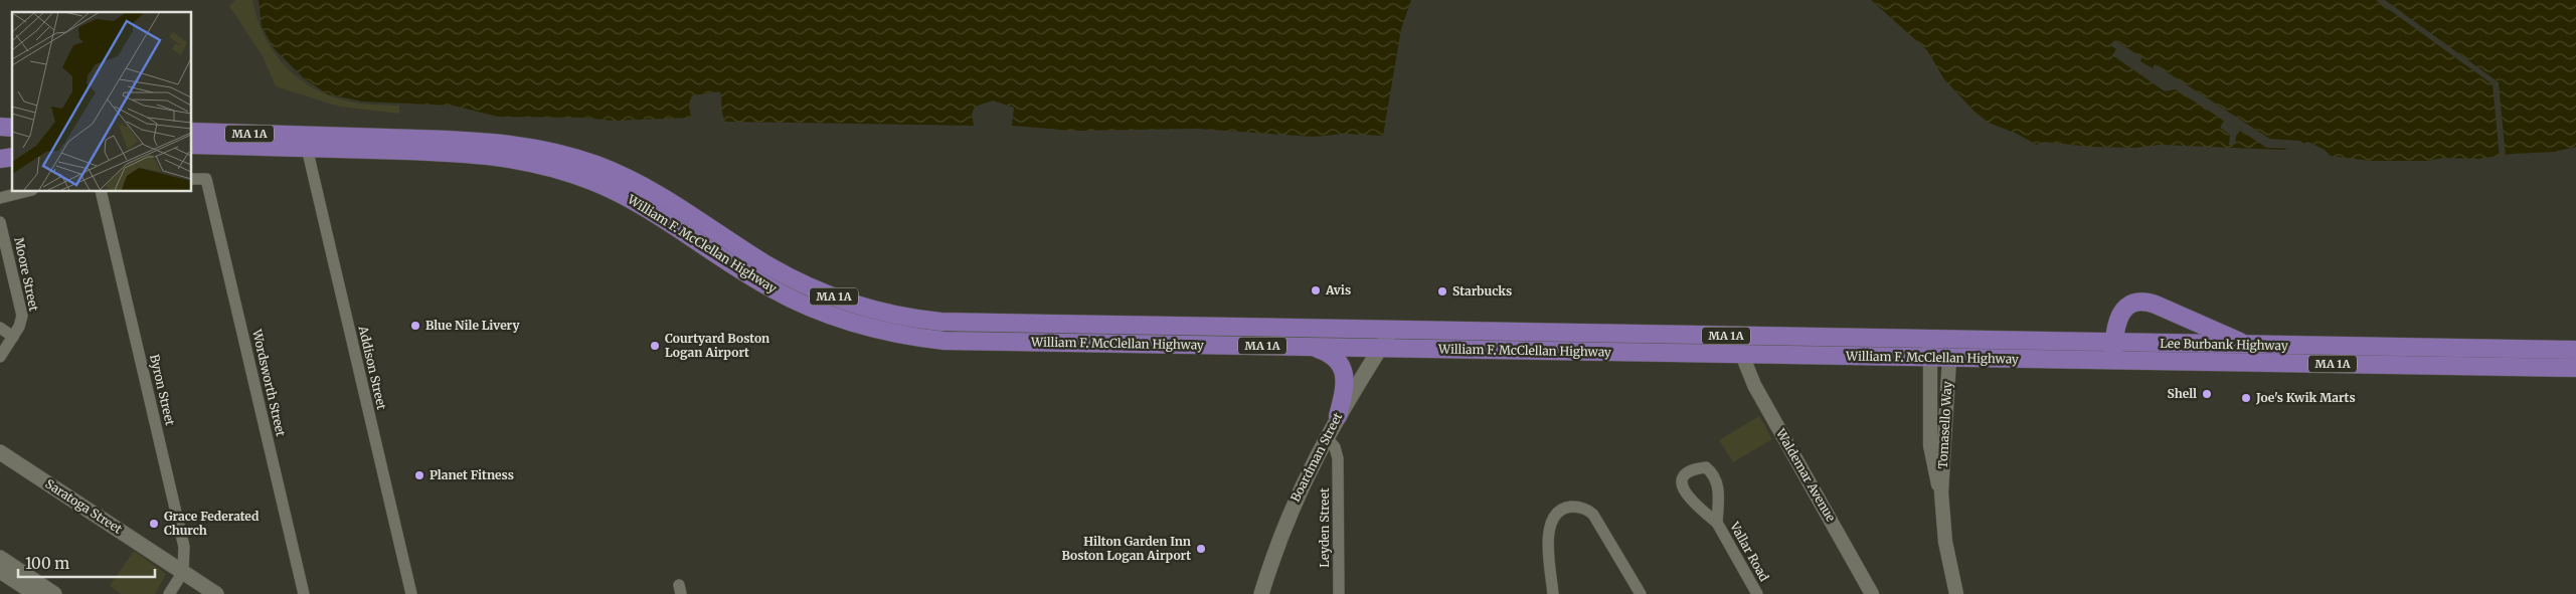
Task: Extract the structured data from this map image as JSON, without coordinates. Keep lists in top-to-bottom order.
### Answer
{
  "streets": {
    "highway": ["MA 1A", "William F. McClellan Highway", "Lee Burbank Highway"],
    "main road": ["Boardman Street", "Saratoga Street"],
    "street": [
      "Moore Street",
      "Addison Street",
      "Wordsworth Street",
      "Byron Street",
      "Tomasello Way",
      "Waldemar Avenue",
      "Leyden Street",
      "Vallar Road"
    ]
  },
  "crossings": [
    ["William F. McClellan Highway", "Lee Burbank Highway"],
    ["William F. McClellan Highway", "Addison Street"],
    ["William F. McClellan Highway", "Tomasello Way"],
    ["William F. McClellan Highway", "Boardman Street"],
    ["William F. McClellan Highway", "Waldemar Avenue"],
    ["Byron Street", "Saratoga Street"],
    ["Boardman Street", "Leyden Street"]
  ],
  "places": [
    "Avis",
    "Starbucks",
    "Blue Nile Livery",
    "Courtyard Boston Logan Airport",
    "Shell",
    "Joe's Kwik Marts",
    "Planet Fitness",
    "Grace Federated Church",
    "Hilton Garden Inn Boston Logan Airport"
  ],
  "scale_bar": "100 m"
}
